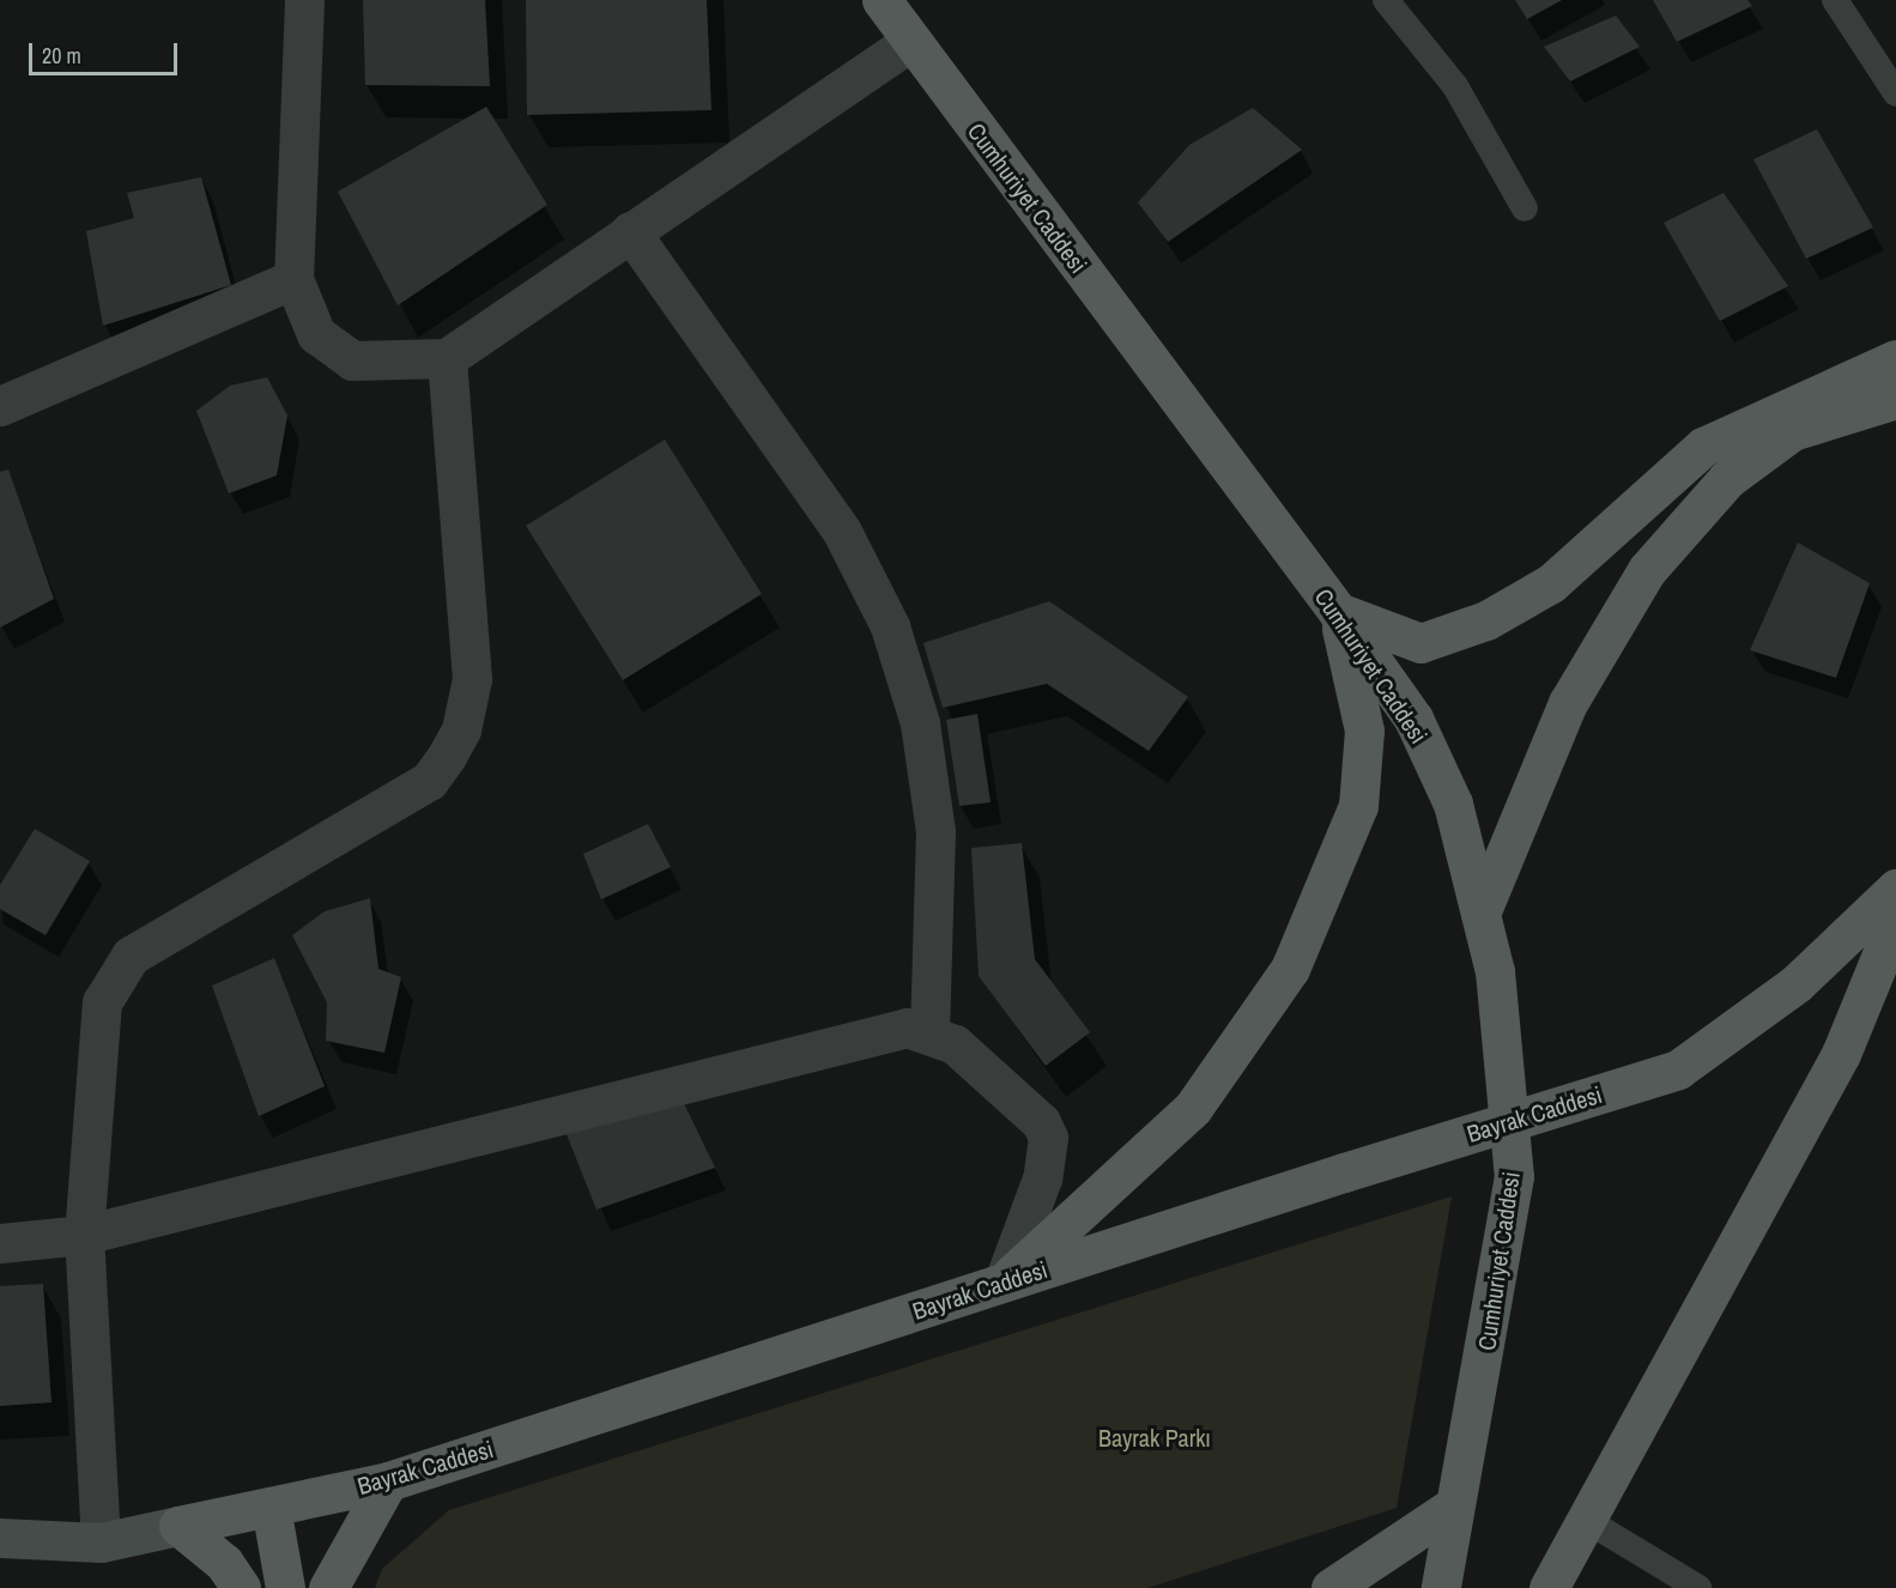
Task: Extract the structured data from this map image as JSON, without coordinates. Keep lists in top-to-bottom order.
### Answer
{
  "streets": {
    "main road": ["Cumhuriyet Caddesi", "Bayrak Caddesi"]
  },
  "parks": ["Bayrak Parkı"],
  "scale_bar": "20 m"
}
